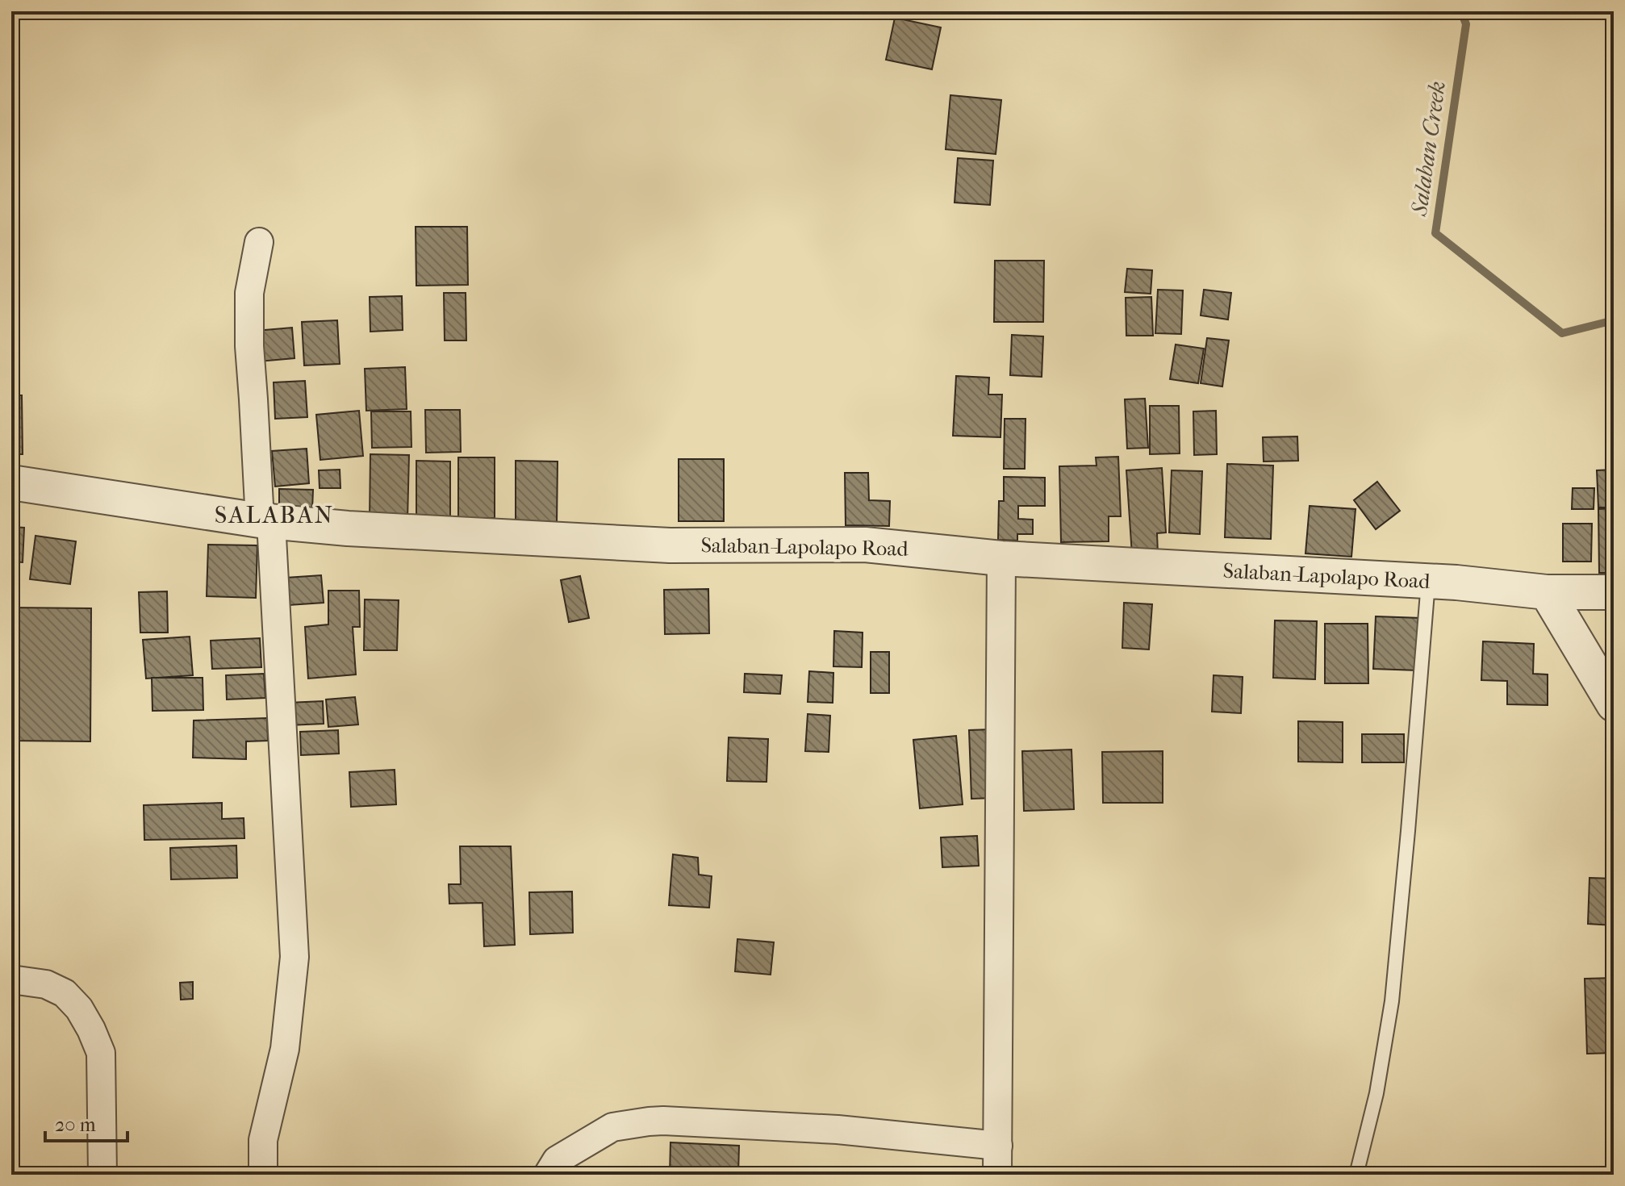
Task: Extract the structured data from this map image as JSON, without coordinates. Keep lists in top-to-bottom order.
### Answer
{
  "streets": {
    "street": ["Salaban-Lapolapo Road"]
  },
  "districts": ["SALABAN"],
  "water": ["Salaban Creek"],
  "scale_bar": "20 m"
}
